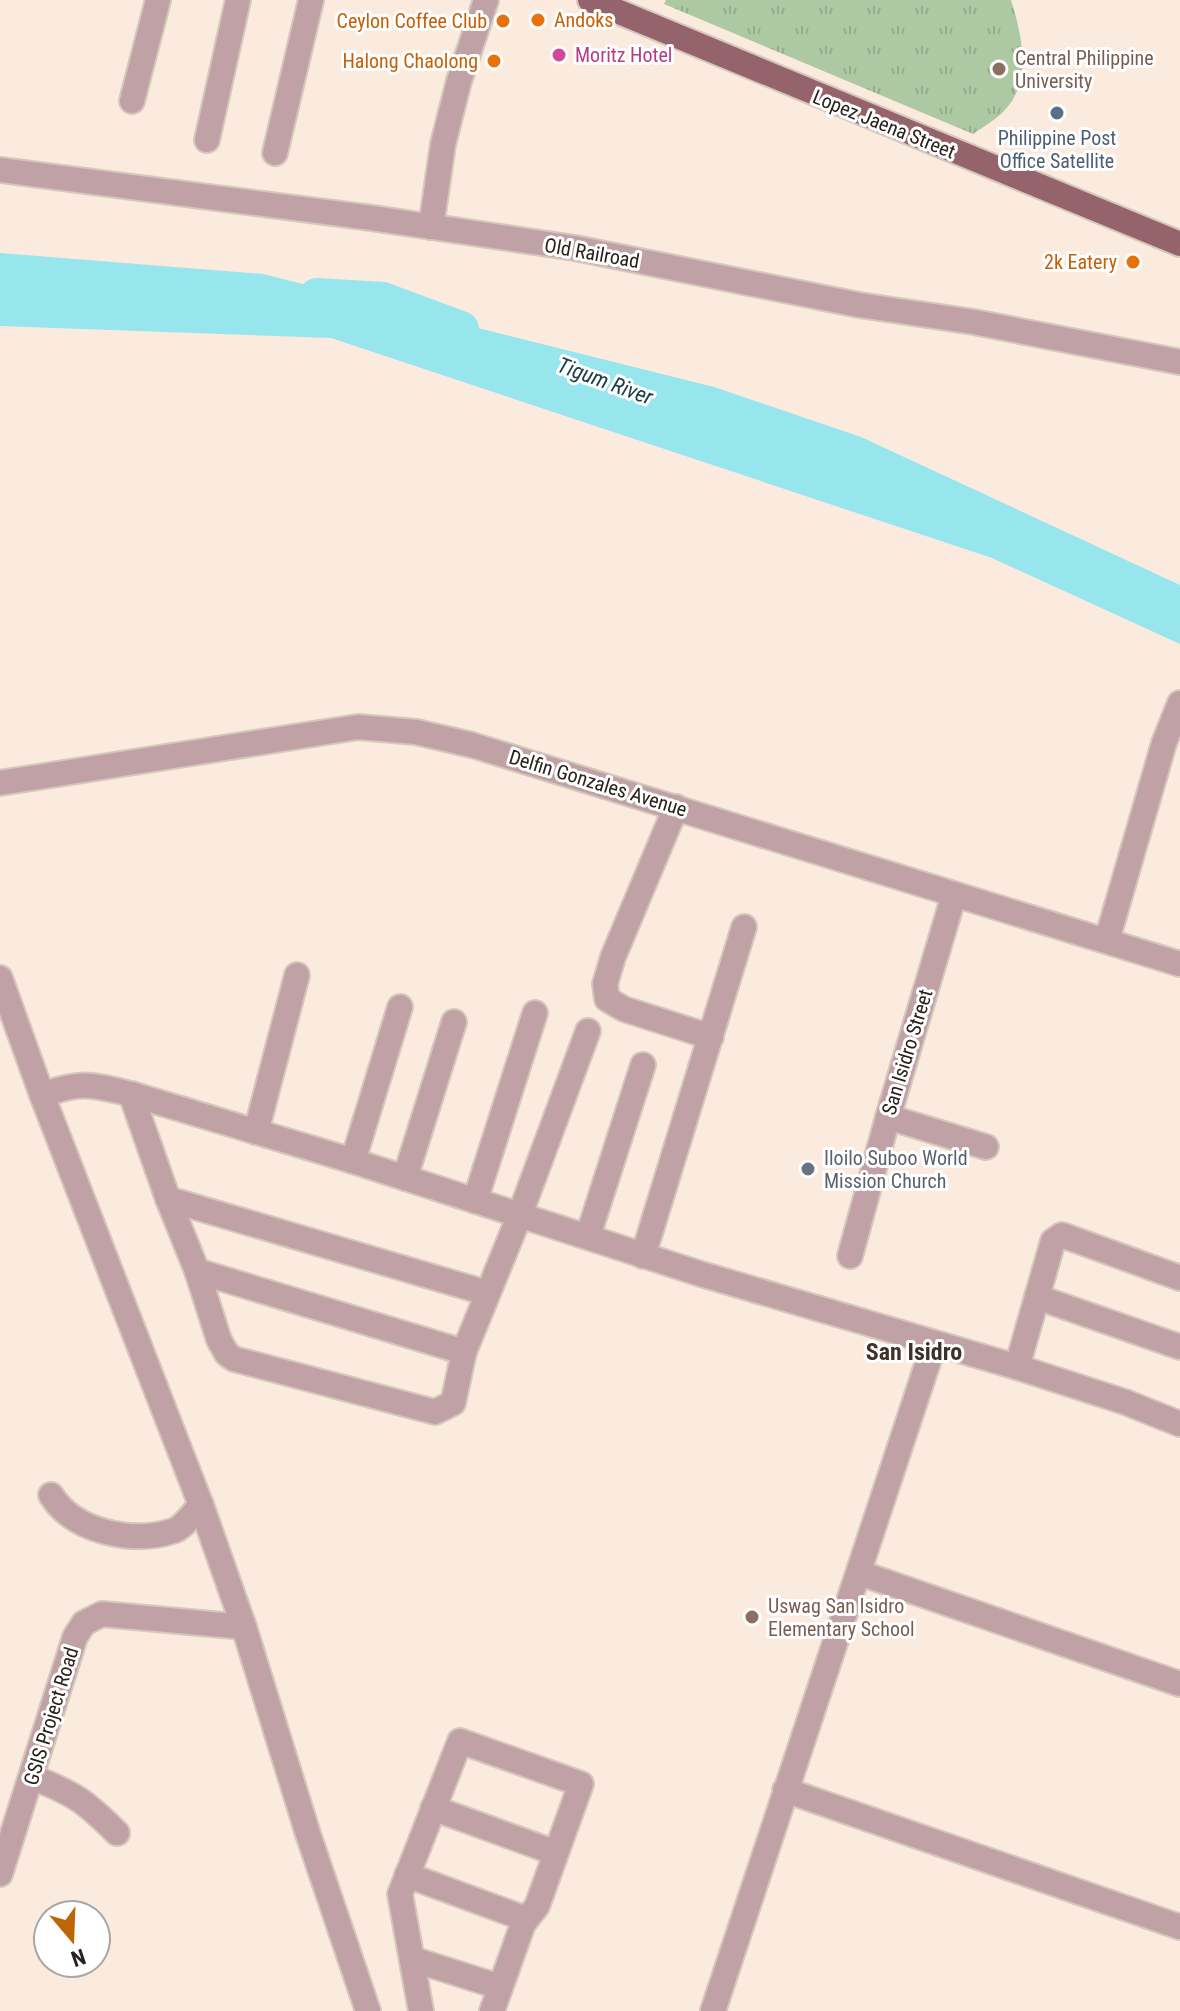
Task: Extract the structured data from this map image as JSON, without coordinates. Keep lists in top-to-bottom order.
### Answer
{
  "streets": {
    "main road": ["Lopez Jaena Street"],
    "street": [
      "Old Railroad",
      "Delfin Gonzales Avenue",
      "San Isidro Street",
      "GSIS Project Road"
    ]
  },
  "crossings": [
    ["Delfin Gonzales Avenue", "San Isidro Street"]
  ],
  "districts": ["San Isidro"],
  "water": ["Tigum River"],
  "places": [
    "Andoks",
    "Ceylon Coffee Club",
    "Moritz Hotel",
    "Halong Chaolong",
    "Central Philippine University",
    "Philippine Post Office Satellite",
    "2k Eatery",
    "Iloilo Suboo World Mission Church",
    "Uswag San Isidro Elementary School"
  ],
  "north": "bottom"
}
